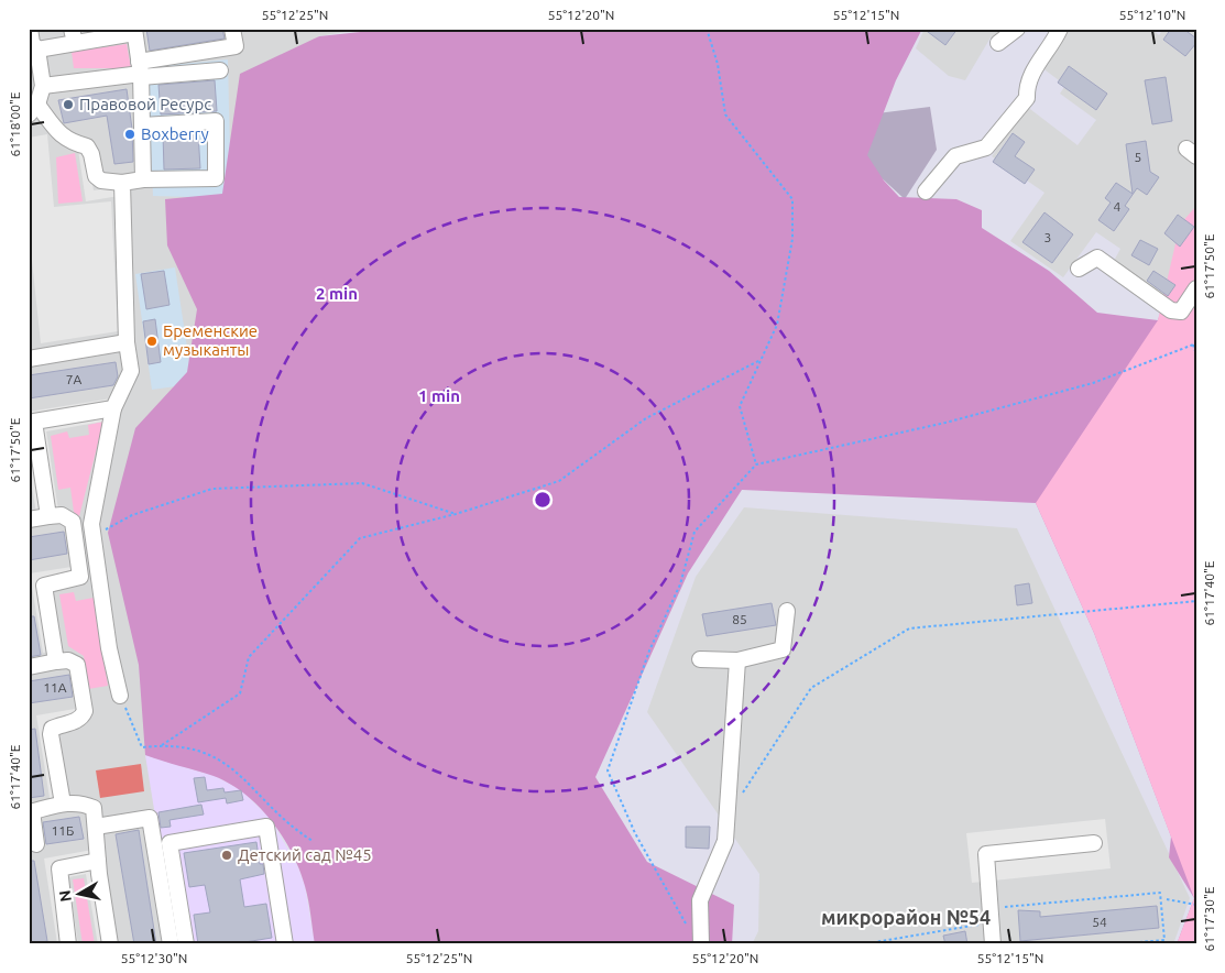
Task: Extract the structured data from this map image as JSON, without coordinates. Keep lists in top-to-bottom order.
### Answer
{
  "districts": ["микрорайон №54"],
  "places": [
    "Правовой Ресурс",
    "Boxberry",
    "Бременские музыканты",
    "Детский сад №45"
  ],
  "house_numbers": [
    "5",
    "4",
    "3",
    "7А",
    "85",
    "11А",
    "11Б",
    "54"
  ],
  "north": "left",
  "coordinates": [
    "55°12'25\"N",
    "55°12'20\"N",
    "55°12'15\"N",
    "55°12'10\"N",
    "61°18'00\"E",
    "61°17'50\"E",
    "61°17'40\"E",
    "61°17'30\"E",
    "55°12'30\"N"
  ],
  "rings": ["2 min", "1 min"]
}
